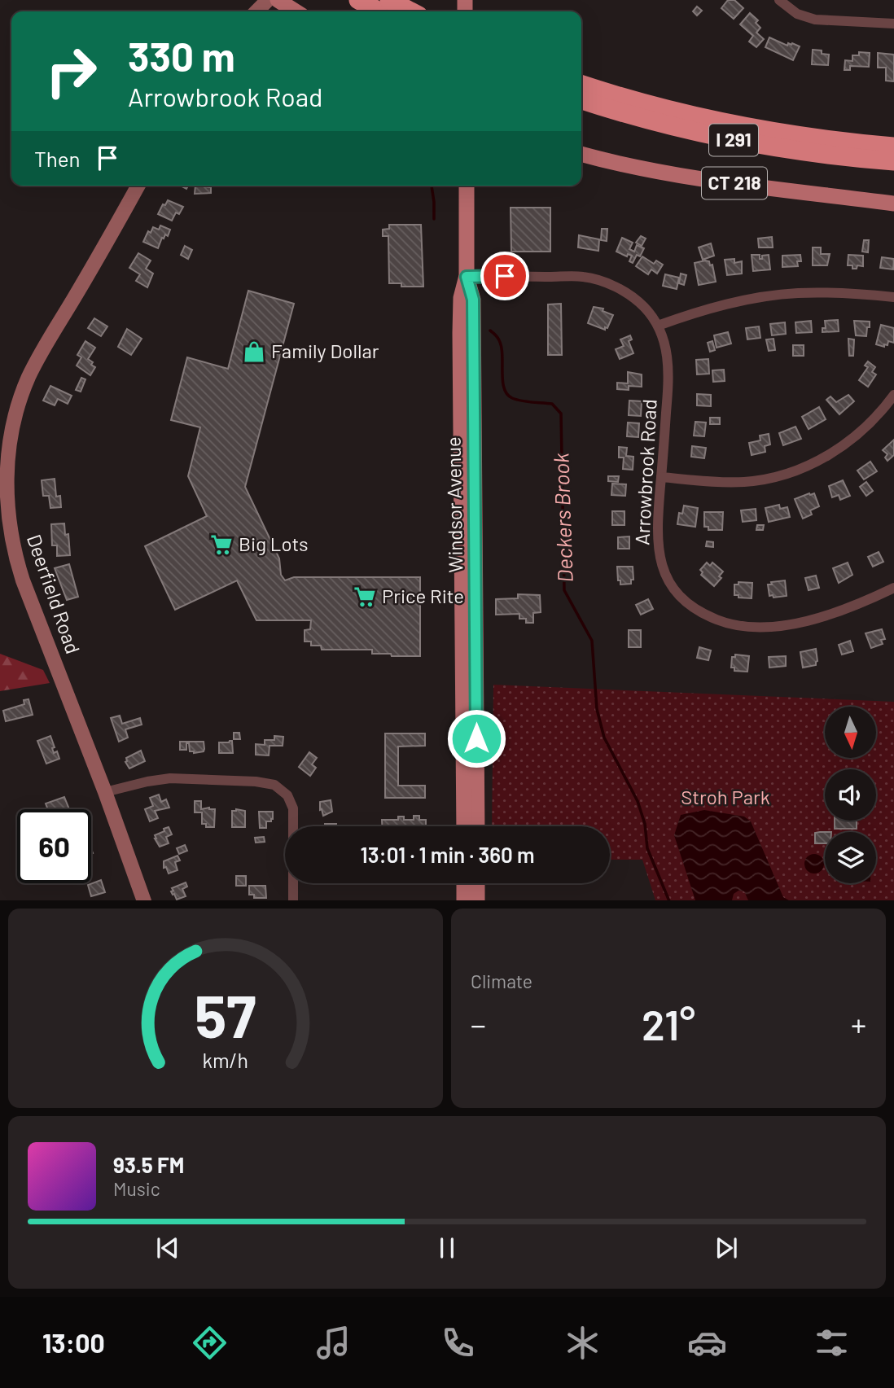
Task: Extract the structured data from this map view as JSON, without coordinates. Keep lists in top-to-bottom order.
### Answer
{
  "streets": {
    "highway": ["I 291"],
    "main road": ["CT 218", "Windsor Avenue"],
    "street": ["Arrowbrook Road", "Deerfield Road"]
  },
  "crossings": [
    ["Arrowbrook Road", "Windsor Avenue"]
  ],
  "water": ["Deckers Brook"],
  "parks": ["Stroh Park"],
  "places": {
    "shop": ["Family Dollar"],
    "supermarket": ["Big Lots", "Price Rite"]
  },
  "north": "bottom",
  "page": {
    "turn": ["330 m", "Arrowbrook Road"],
    "then": "Then",
    "limit": "60",
    "trip": "13:01 · 1 min · 360 m",
    "tile": "Climate",
    "heat": ["−", "21°", "+"],
    "song": ["93.5 FM", "Music"],
    "tabs": "13:00",
    "gauge": ["57", "km/h"]
  }
}
